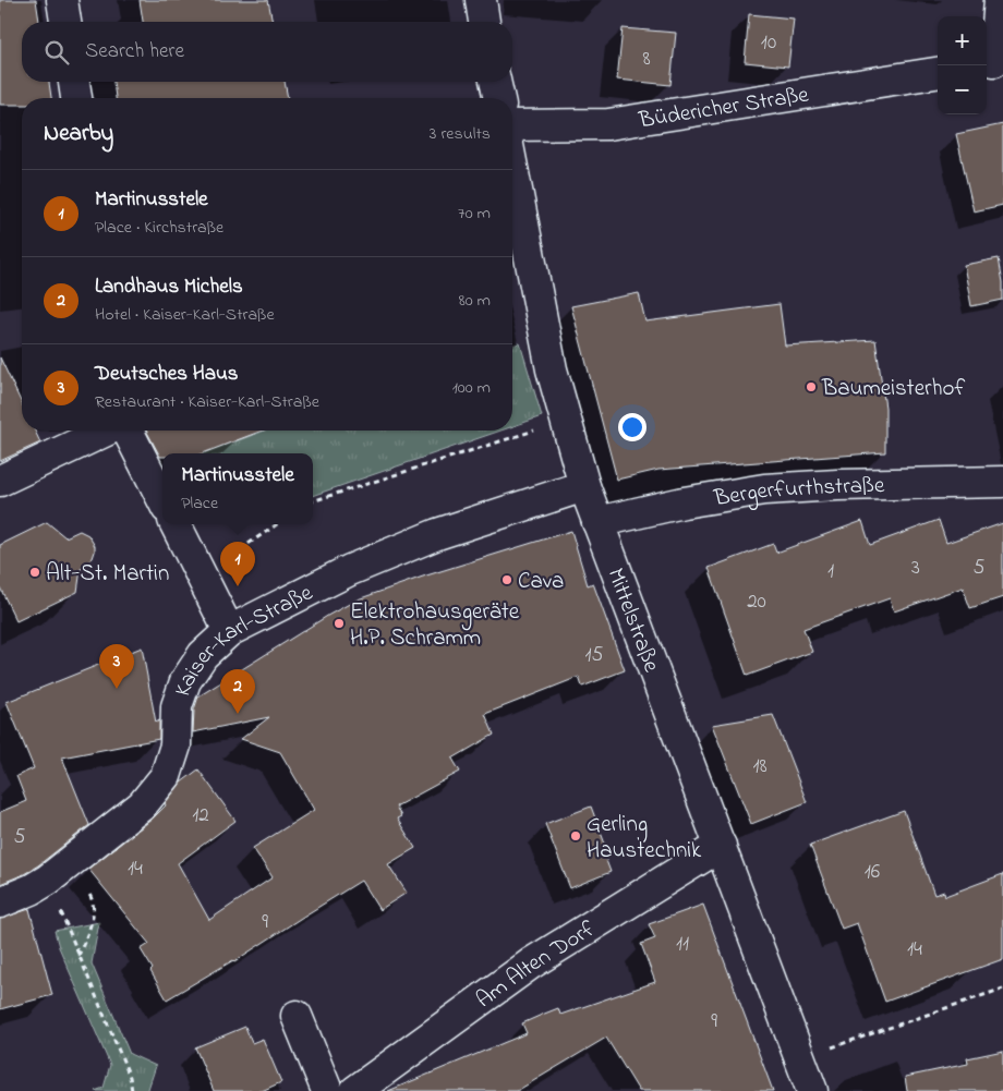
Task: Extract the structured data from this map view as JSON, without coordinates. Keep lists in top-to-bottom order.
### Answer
{
  "streets": {
    "street": [
      "Büdericher Straße",
      "Bergerfurthstraße",
      "Mittelstraße",
      "Kaiser-Karl-Straße",
      "Am Alten Dorf"
    ]
  },
  "crossings": [
    ["Bergerfurthstraße", "Mittelstraße"],
    ["Mittelstraße", "Kaiser-Karl-Straße"],
    ["Mittelstraße", "Am Alten Dorf"]
  ],
  "places": [
    "Baumeisterhof",
    "Alt-St. Martin",
    "Cava",
    "Elektrohausgeräte H.P. Schramm",
    "Gerling Haustechnik"
  ],
  "house_numbers": [
    "10",
    "8",
    "3",
    "5",
    "1",
    "20",
    "15",
    "18",
    "12",
    "5",
    "14",
    "16",
    "9",
    "11",
    "14",
    "9"
  ],
  "page": {
    "map_buttons": ["+", "−"],
    "search": "Search here",
    "heading": ["Nearby", "3 results"],
    "list": [
      {
        "mark": "1",
        "name": "Martinusstele",
        "note": "Place · Kirchstraße",
        "value": "70 m"
      },
      {
        "mark": "2",
        "name": "Landhaus Michels",
        "note": "Hotel · Kaiser-Karl-Straße",
        "value": "80 m"
      },
      {
        "mark": "3",
        "name": "Deutsches Haus",
        "note": "Restaurant · Kaiser-Karl-Straße",
        "value": "100 m"
      }
    ],
    "popup": ["Martinusstele", "Place"],
    "pins": ["1", "3", "2"]
  }
}
